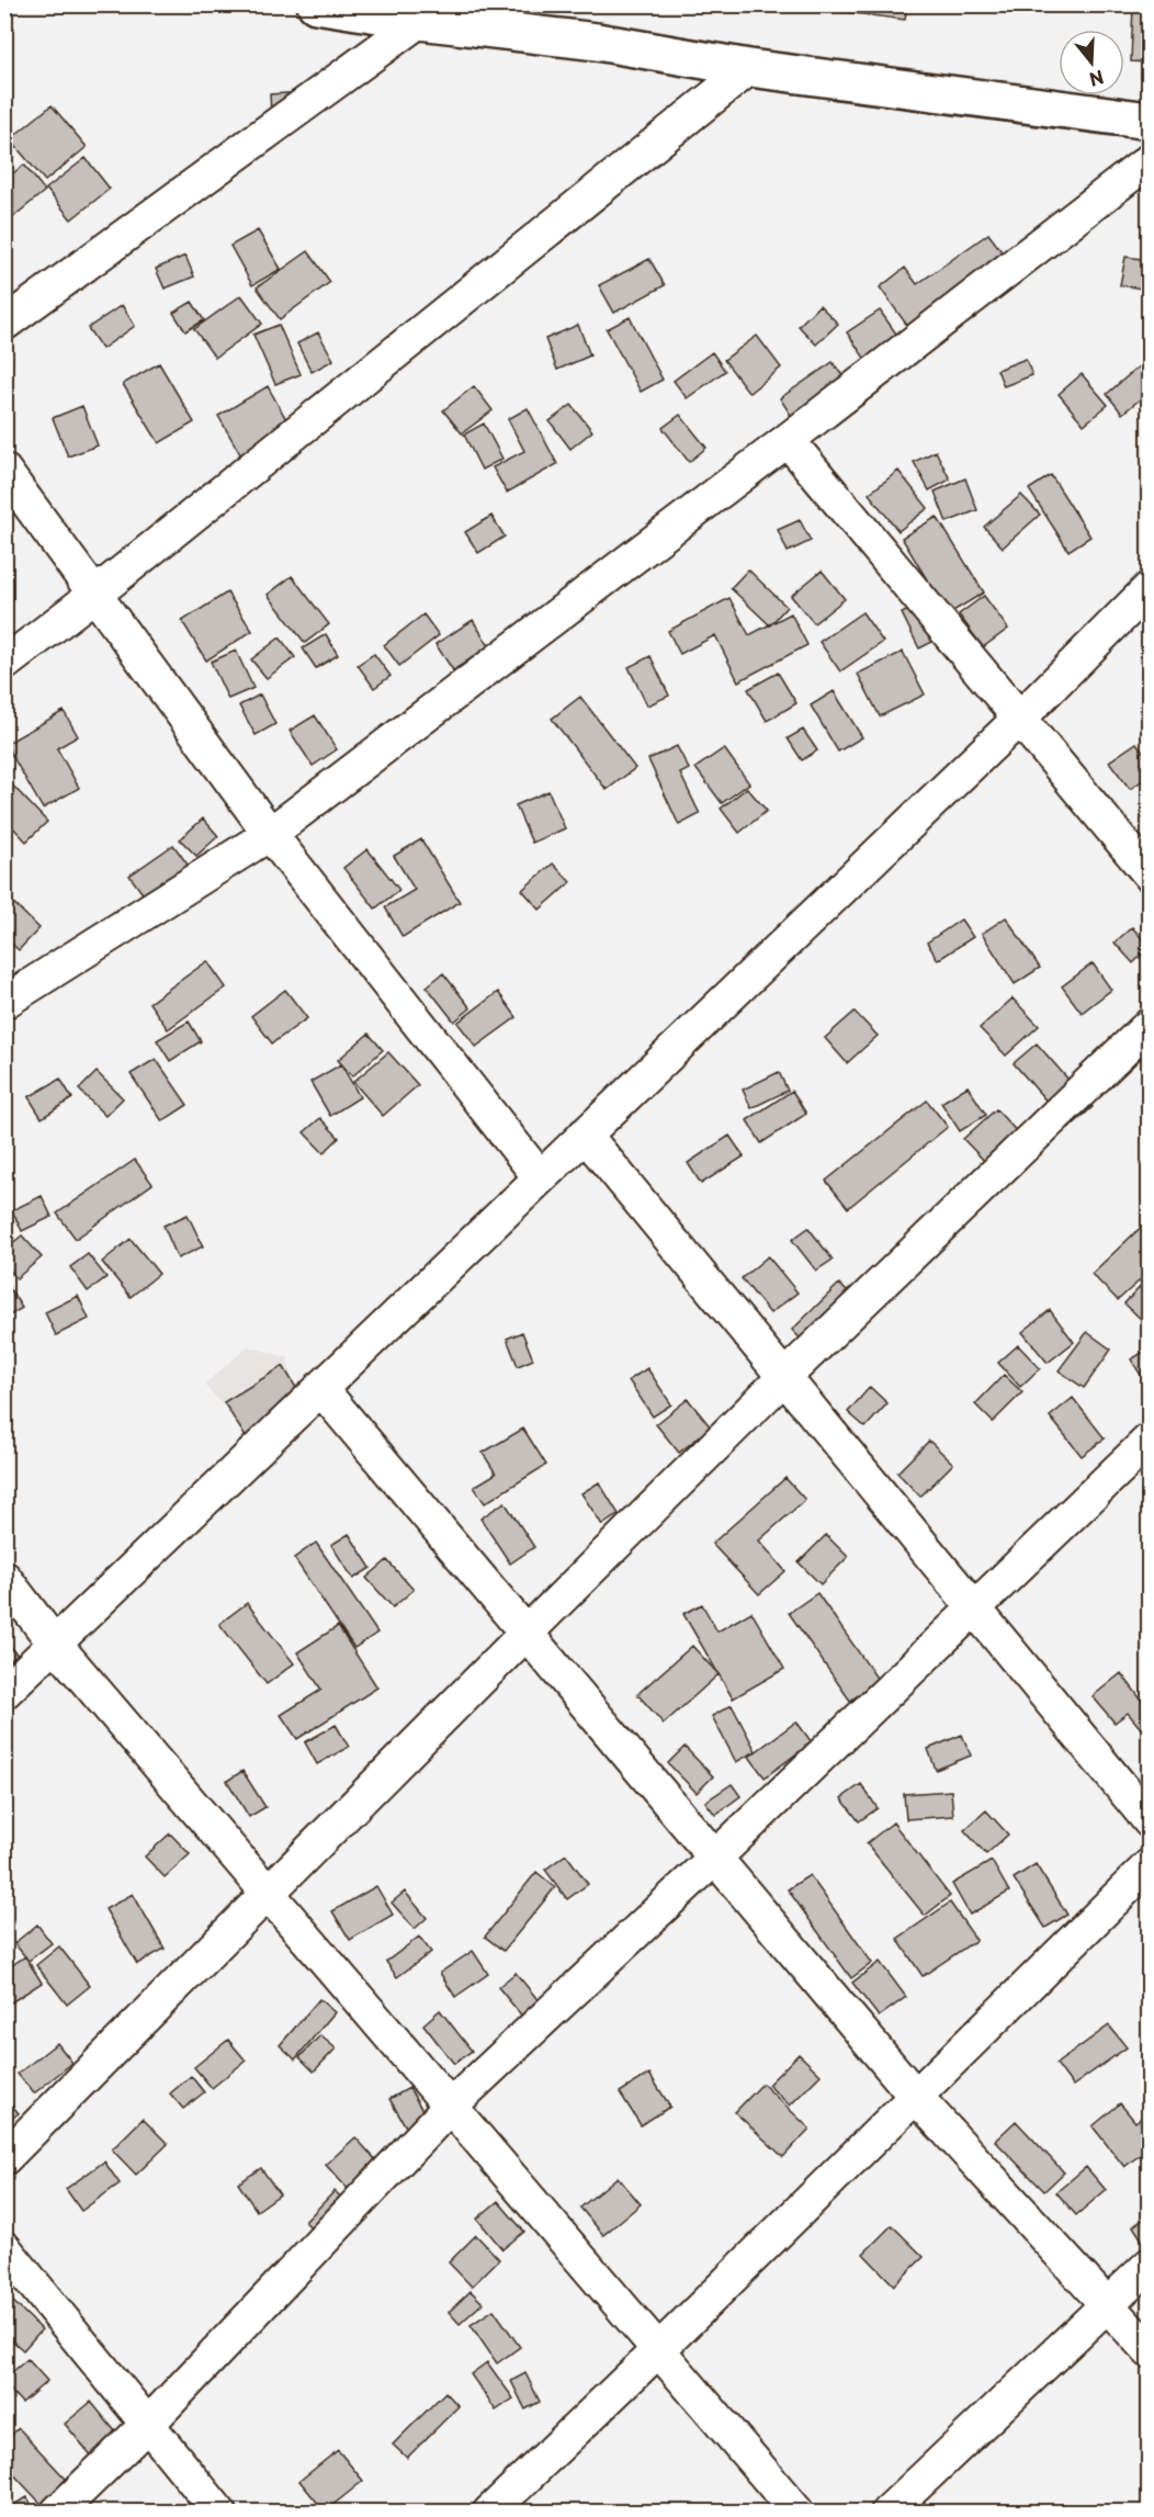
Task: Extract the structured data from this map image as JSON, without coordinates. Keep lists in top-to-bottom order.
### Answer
{
  "north": "bottom"
}
